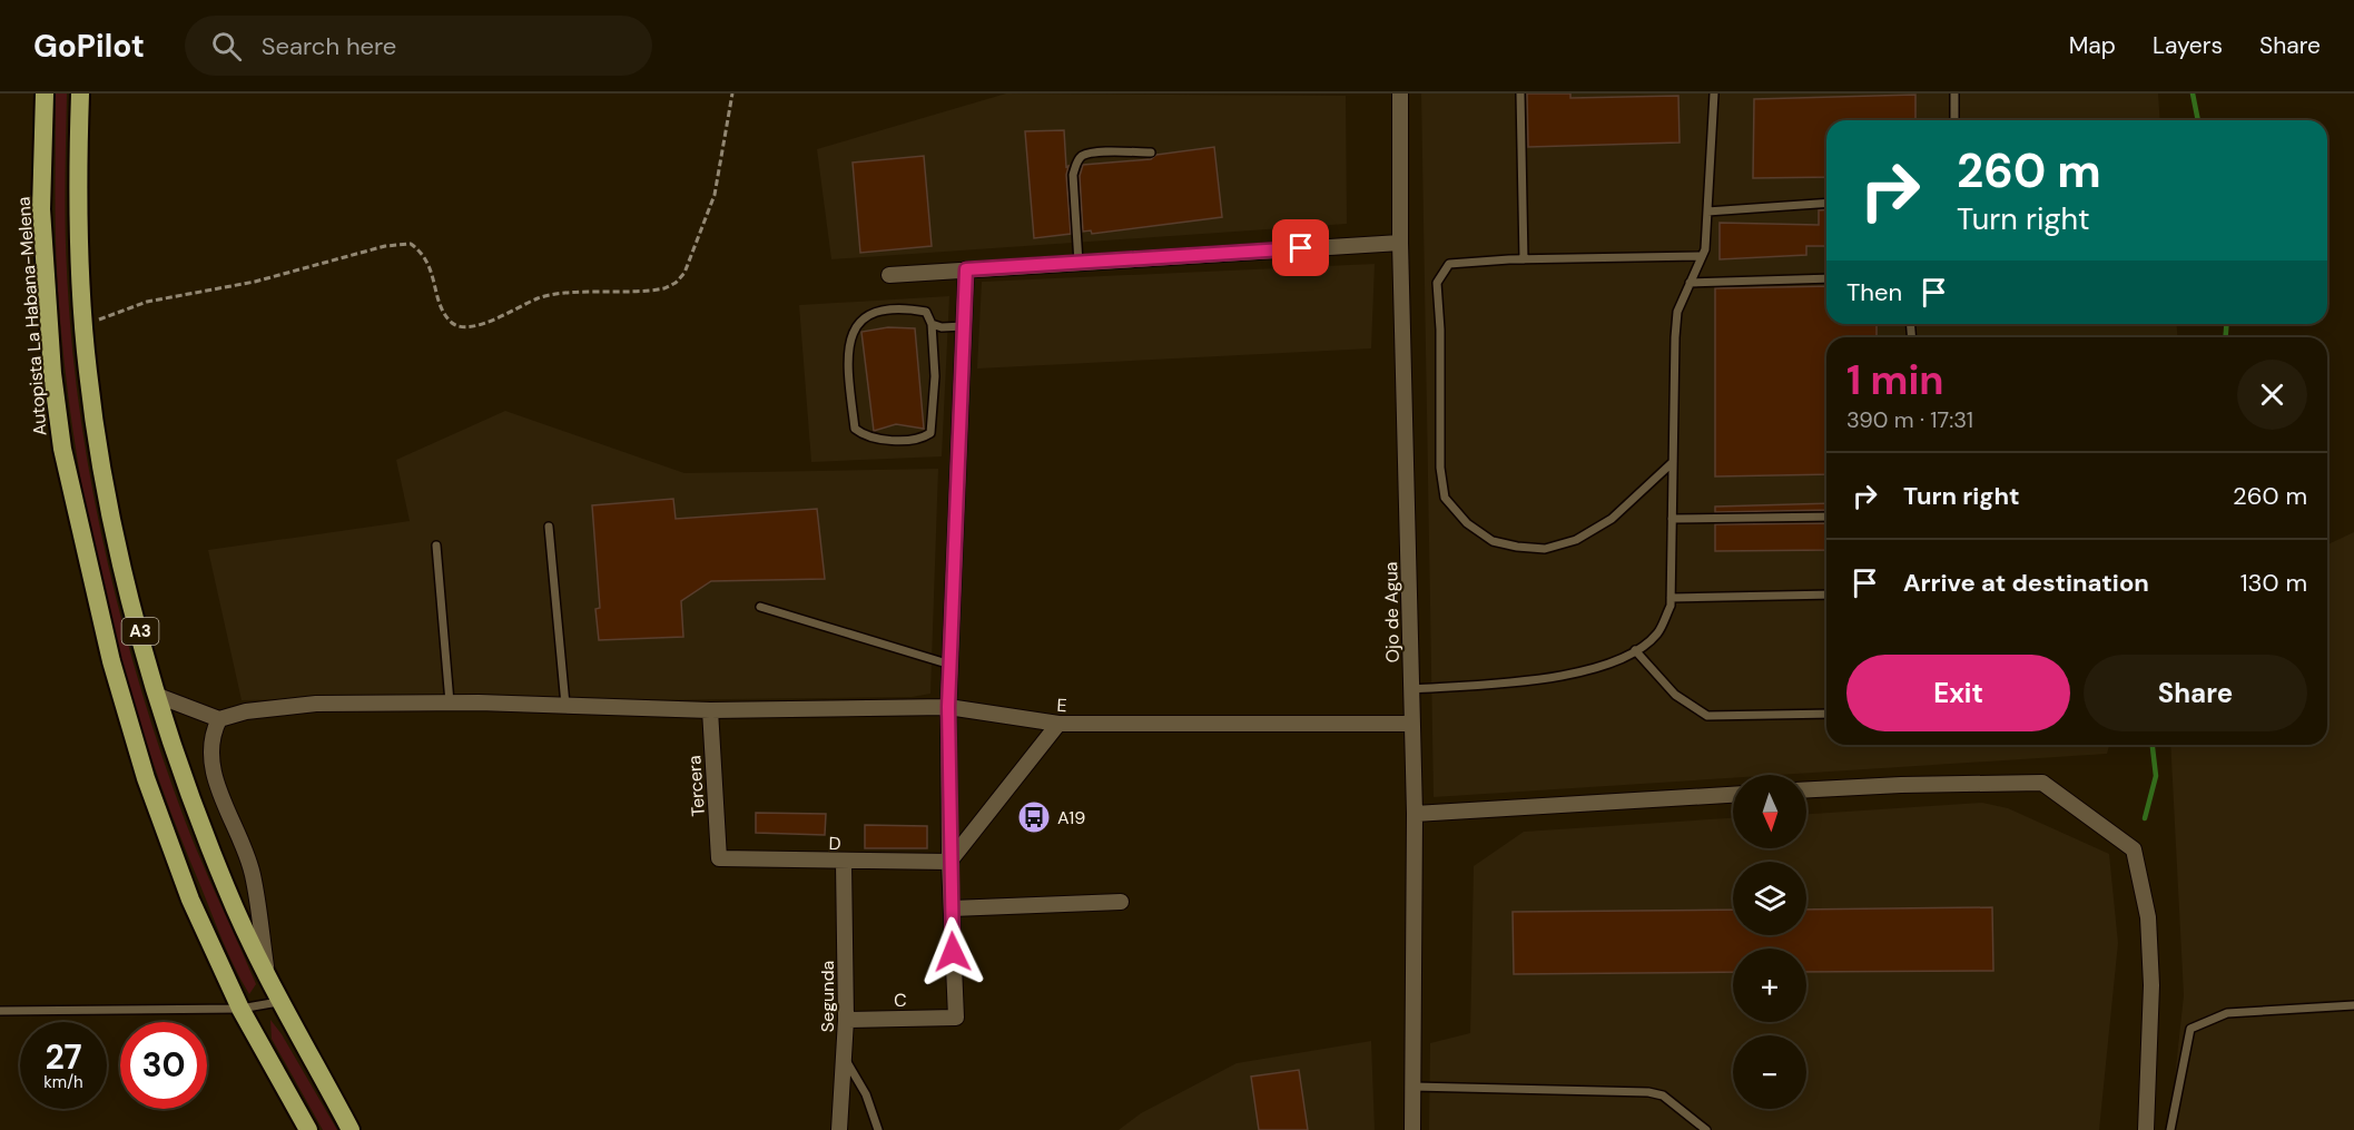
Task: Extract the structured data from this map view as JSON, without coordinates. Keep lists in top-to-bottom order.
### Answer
{
  "streets": {
    "highway": ["Autopista La Habana-Melena", "A3"],
    "street": [
      "Ojo de Agua",
      "E",
      "Tercera",
      "D",
      "Segunda",
      "C"
    ]
  },
  "crossings": [
    ["Ojo de Agua", "E"],
    ["E", "Tercera"],
    ["Tercera", "D"],
    ["D", "Segunda"],
    ["Segunda", "C"]
  ],
  "places": {
    "bus stop": ["A19"]
  },
  "north": "bottom",
  "page": {
    "header": "GoPilot",
    "search": "Search here",
    "nav": ["Map", "Layers", "Share"],
    "turn": ["260 m", "Turn right"],
    "then": "Then",
    "heading": ["1 min", "390 m · 17:31"],
    "list": [
      {
        "name": "Turn right",
        "value": "260 m"
      },
      {
        "name": "Arrive at destination",
        "value": "130 m"
      }
    ],
    "buttons": ["Exit", "Share"],
    "map_buttons": ["+", "−"],
    "speed": "27 km/h",
    "limit": "30"
  }
}
